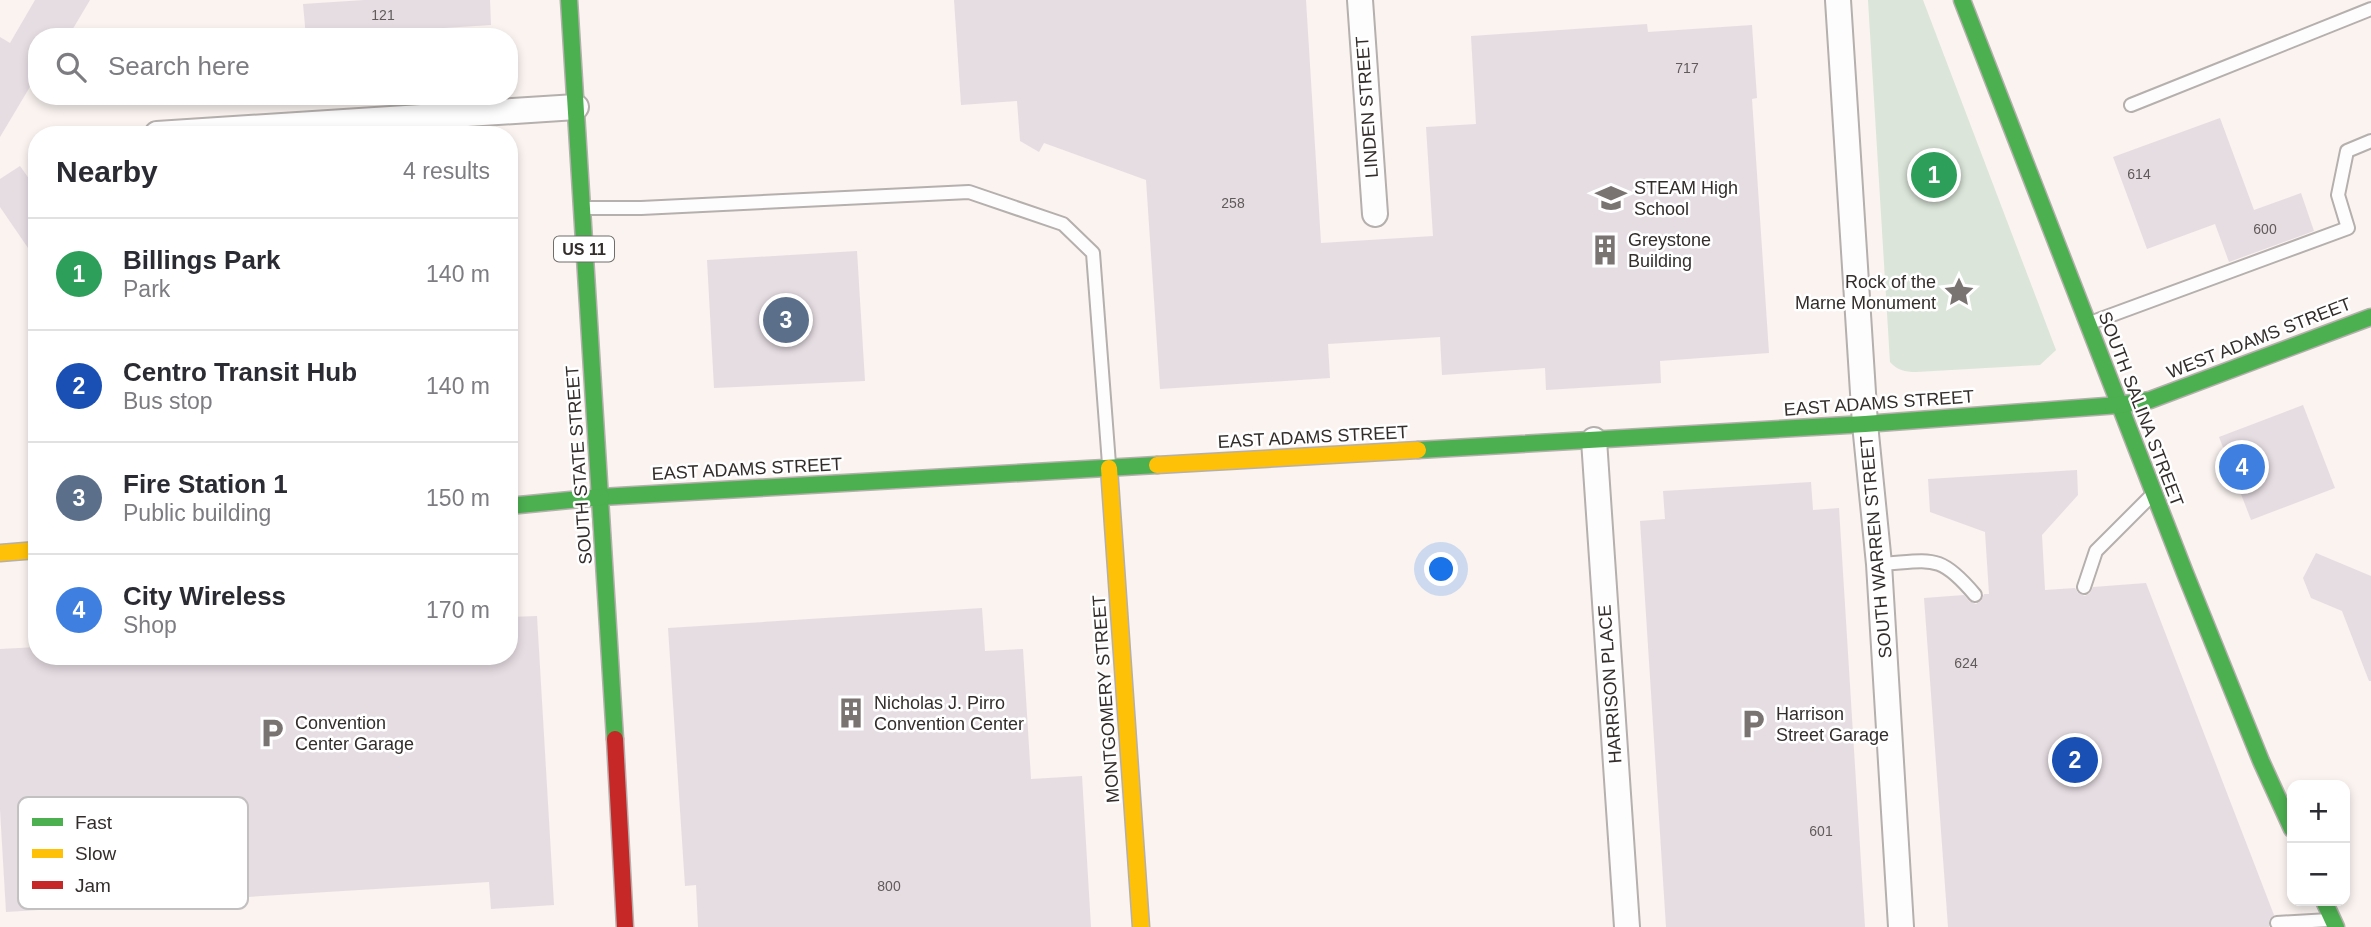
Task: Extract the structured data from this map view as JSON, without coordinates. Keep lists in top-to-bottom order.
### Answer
{
  "streets": {
    "main road": [
      "US 11",
      "WEST ADAMS STREET",
      "EAST ADAMS STREET",
      "SOUTH SALINA STREET",
      "SOUTH STATE STREET",
      "MONTGOMERY STREET"
    ],
    "street": ["LINDEN STREET", "SOUTH WARREN STREET", "HARRISON PLACE"]
  },
  "crossings": [
    ["WEST ADAMS STREET", "EAST ADAMS STREET"],
    ["WEST ADAMS STREET", "SOUTH SALINA STREET"],
    ["EAST ADAMS STREET", "SOUTH SALINA STREET"],
    ["EAST ADAMS STREET", "SOUTH STATE STREET"],
    ["EAST ADAMS STREET", "SOUTH WARREN STREET"],
    ["EAST ADAMS STREET", "HARRISON PLACE"],
    ["EAST ADAMS STREET", "MONTGOMERY STREET"]
  ],
  "places": {
    "school or university": ["STEAM High School"],
    "building": ["Greystone Building", "Nicholas J. Pirro Convention Center"],
    "place": ["Rock of the Marne Monument"],
    "parking": ["Harrison Street Garage", "Convention Center Garage"]
  },
  "house_numbers": [
    "121",
    "717",
    "614",
    "258",
    "600",
    "624",
    "601",
    "800"
  ],
  "legend": ["Fast", "Slow", "Jam"],
  "page": {
    "search": "Search here",
    "heading": ["Nearby", "4 results"],
    "pins": [
      "1",
      "3",
      "4",
      "2"
    ],
    "list": [
      {
        "mark": "1",
        "name": "Billings Park",
        "note": "Park",
        "value": "140 m"
      },
      {
        "mark": "2",
        "name": "Centro Transit Hub",
        "note": "Bus stop",
        "value": "140 m"
      },
      {
        "mark": "3",
        "name": "Fire Station 1",
        "note": "Public building",
        "value": "150 m"
      },
      {
        "mark": "4",
        "name": "City Wireless",
        "note": "Shop",
        "value": "170 m"
      }
    ],
    "map_buttons": ["+", "−"]
  }
}
